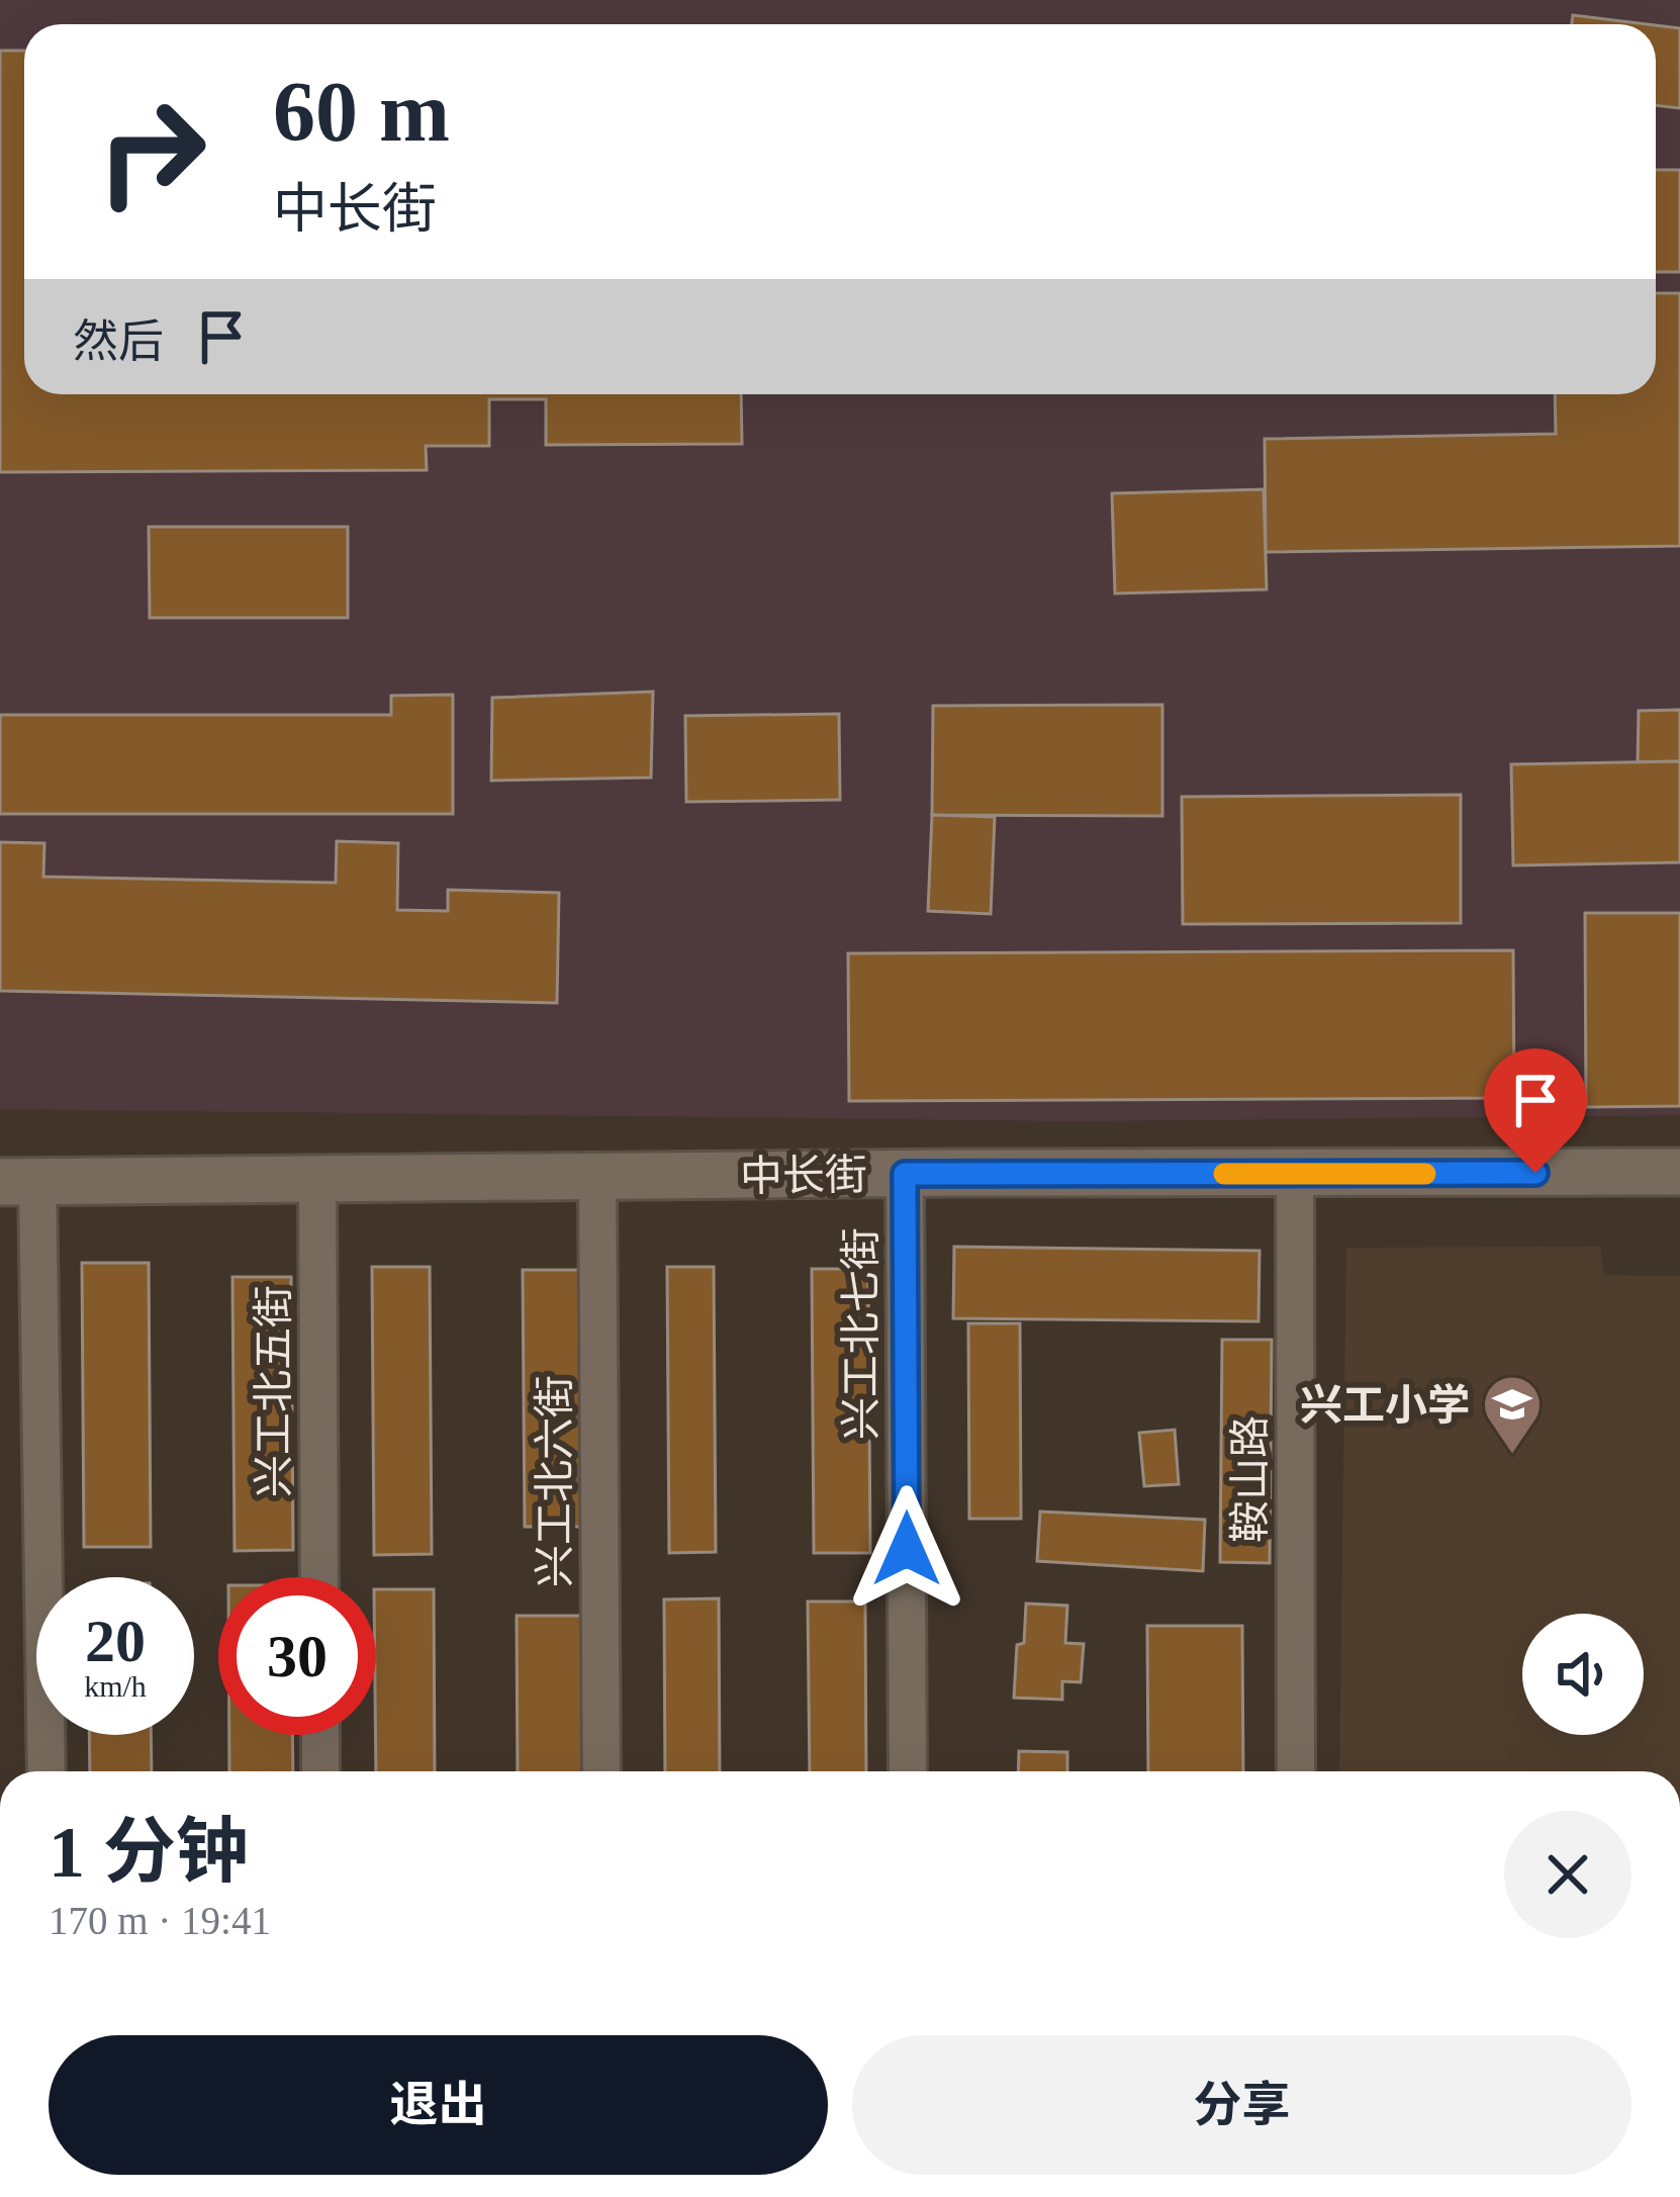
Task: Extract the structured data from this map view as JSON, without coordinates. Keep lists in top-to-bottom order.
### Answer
{
  "streets": {
    "street": [
      "中长街",
      "兴工北七街",
      "兴工北五街",
      "鞍山路",
      "兴工北六街"
    ]
  },
  "crossings": [
    ["中长街", "兴工北七街"],
    ["中长街", "兴工北五街"],
    ["中长街", "鞍山路"],
    ["中长街", "兴工北六街"]
  ],
  "places": {
    "school or university": ["兴工小学"]
  },
  "page": {
    "turn": ["60 m", "中长街"],
    "then": "然后",
    "speed": "20 km/h",
    "limit": "30",
    "heading": ["1 分钟", "170 m · 19:41"],
    "buttons": ["退出", "分享"]
  }
}
